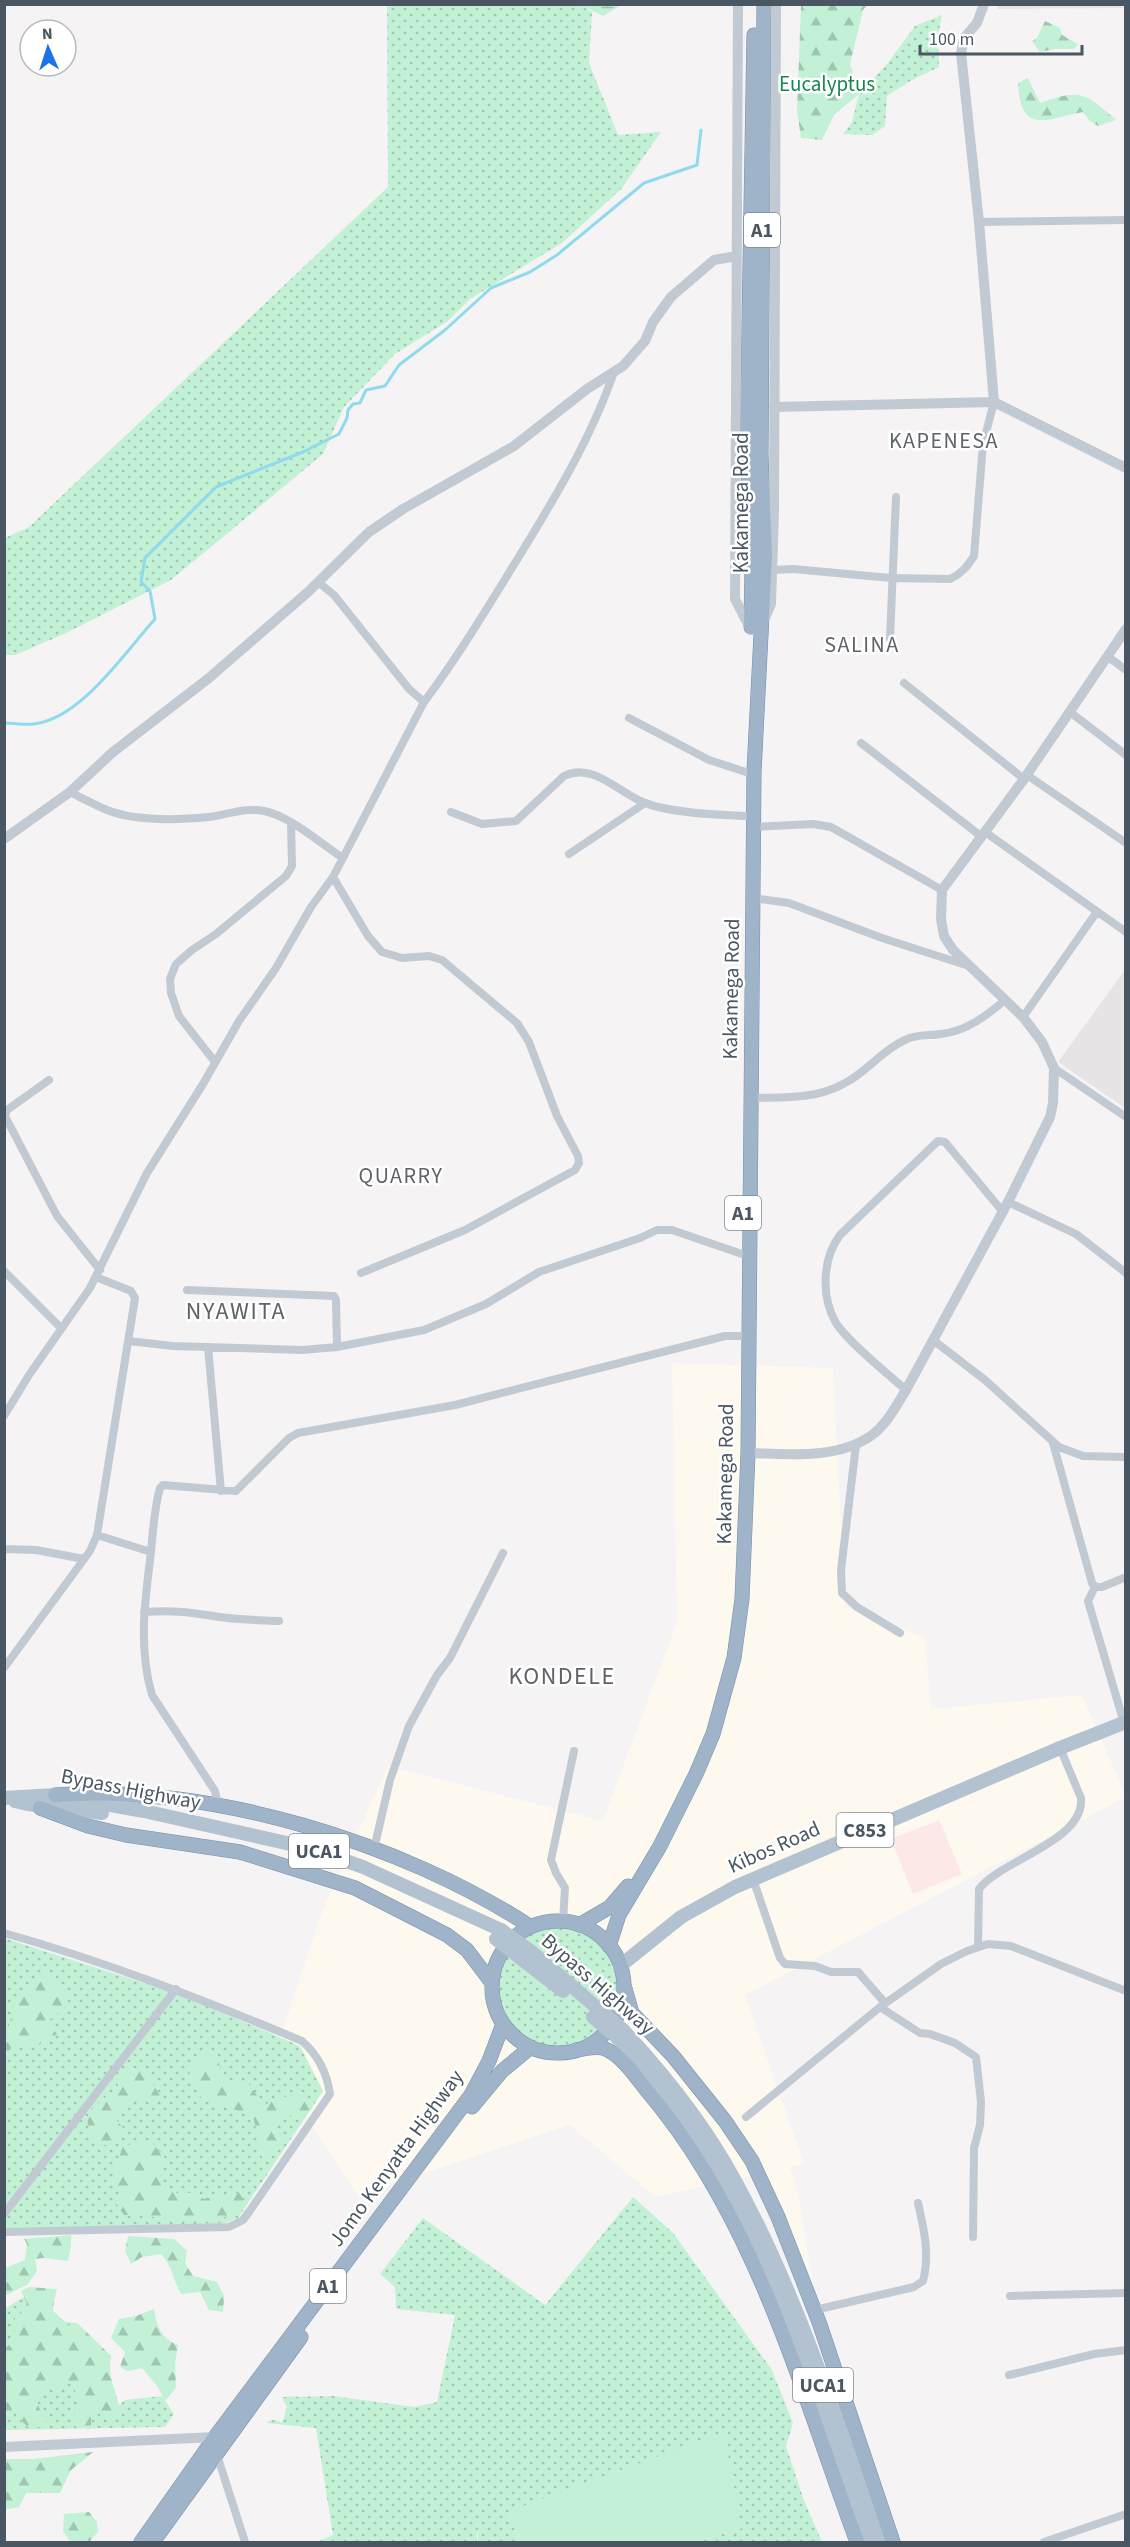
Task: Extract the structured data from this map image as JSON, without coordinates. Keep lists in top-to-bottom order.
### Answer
{
  "streets": {
    "highway": ["A1", "Kakamega Road", "Jomo Kenyatta Highway"],
    "main road": [
      "Bypass Highway",
      "C853",
      "Kibos Road",
      "UCA1"
    ]
  },
  "crossings": [
    ["Kakamega Road", "Kibos Road"],
    ["Kakamega Road", "Jomo Kenyatta Highway"],
    ["Kibos Road", "Jomo Kenyatta Highway"]
  ],
  "districts": [
    "KAPENESA",
    "SALINA",
    "QUARRY",
    "NYAWITA",
    "KONDELE"
  ],
  "parks": ["Eucalyptus"],
  "scale_bar": "100 m",
  "north": "top"
}
